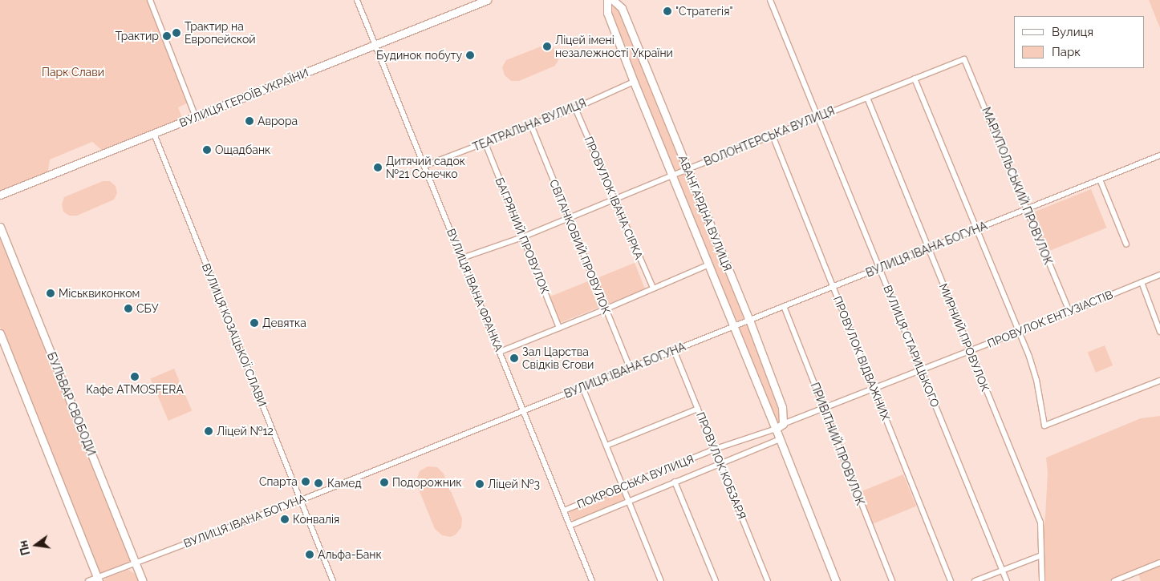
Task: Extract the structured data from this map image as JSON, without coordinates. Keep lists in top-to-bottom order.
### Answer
{
  "streets": {
    "street": [
      "ВУЛИЦЯ ГЕРОЇВ УКРАЇНИ",
      "ТЕАТРАЛЬНА ВУЛИЦЯ",
      "ВОЛОНТЕРСЬКА ВУЛИЦЯ",
      "МАРІУПОЛЬСЬКИЙ ПРОВУЛОК",
      "ПРОВУЛОК ІВАНА СІРКА",
      "АВАНГАРДНА ВУЛИЦЯ",
      "БАГРЯНИЙ ПРОВУЛОК",
      "СВІТАНКОВИЙ ПРОВУЛОК",
      "ВУЛИЦЯ ІВАНА БОГУНА",
      "ВУЛИЦЯ ІВАНА ФРАНКА",
      "ПРОВУЛОК ЕНТУЗІАСТІВ",
      "ВУЛИЦЯ КОЗАЦЬКОЇ СЛАВИ",
      "МИРНИЙ ПРОВУЛОК",
      "ВУЛИЦЯ СТАРИЦЬКОГО",
      "ПРОВУЛОК ВІДВАЖНИХ",
      "БУЛЬВАР СВОБОДИ",
      "ПРИВІТНИЙ ПРОВУЛОК",
      "ПРОВУЛОК КОБЗАРЯ",
      "ПОКРОВСЬКА ВУЛИЦЯ"
    ]
  },
  "crossings": [
    ["ВУЛИЦЯ ГЕРОЇВ УКРАЇНИ", "ВУЛИЦЯ ІВАНА ФРАНКА"],
    ["ВУЛИЦЯ ГЕРОЇВ УКРАЇНИ", "ВУЛИЦЯ КОЗАЦЬКОЇ СЛАВИ"],
    ["ТЕАТРАЛЬНА ВУЛИЦЯ", "ПРОВУЛОК ІВАНА СІРКА"],
    ["ТЕАТРАЛЬНА ВУЛИЦЯ", "АВАНГАРДНА ВУЛИЦЯ"],
    ["ТЕАТРАЛЬНА ВУЛИЦЯ", "БАГРЯНИЙ ПРОВУЛОК"],
    ["ТЕАТРАЛЬНА ВУЛИЦЯ", "СВІТАНКОВИЙ ПРОВУЛОК"],
    ["ТЕАТРАЛЬНА ВУЛИЦЯ", "ВУЛИЦЯ ІВАНА ФРАНКА"],
    ["ВОЛОНТЕРСЬКА ВУЛИЦЯ", "МАРІУПОЛЬСЬКИЙ ПРОВУЛОК"],
    ["ВОЛОНТЕРСЬКА ВУЛИЦЯ", "ПРОВУЛОК ІВАНА СІРКА"],
    ["ВОЛОНТЕРСЬКА ВУЛИЦЯ", "АВАНГАРДНА ВУЛИЦЯ"],
    ["ВОЛОНТЕРСЬКА ВУЛИЦЯ", "БАГРЯНИЙ ПРОВУЛОК"],
    ["ВОЛОНТЕРСЬКА ВУЛИЦЯ", "СВІТАНКОВИЙ ПРОВУЛОК"],
    ["ВОЛОНТЕРСЬКА ВУЛИЦЯ", "ВУЛИЦЯ ІВАНА ФРАНКА"],
    ["ВОЛОНТЕРСЬКА ВУЛИЦЯ", "МИРНИЙ ПРОВУЛОК"],
    ["ВОЛОНТЕРСЬКА ВУЛИЦЯ", "ВУЛИЦЯ СТАРИЦЬКОГО"],
    ["ВОЛОНТЕРСЬКА ВУЛИЦЯ", "ПРОВУЛОК ВІДВАЖНИХ"],
    ["МАРІУПОЛЬСЬКИЙ ПРОВУЛОК", "ВУЛИЦЯ ІВАНА БОГУНА"],
    ["МАРІУПОЛЬСЬКИЙ ПРОВУЛОК", "ПРОВУЛОК ЕНТУЗІАСТІВ"],
    ["АВАНГАРДНА ВУЛИЦЯ", "ВУЛИЦЯ ІВАНА БОГУНА"],
    ["АВАНГАРДНА ВУЛИЦЯ", "ПРОВУЛОК ЕНТУЗІАСТІВ"],
    ["АВАНГАРДНА ВУЛИЦЯ", "ПОКРОВСЬКА ВУЛИЦЯ"],
    ["СВІТАНКОВИЙ ПРОВУЛОК", "ВУЛИЦЯ ІВАНА БОГУНА"],
    ["ВУЛИЦЯ ІВАНА БОГУНА", "ВУЛИЦЯ ІВАНА ФРАНКА"],
    ["ВУЛИЦЯ ІВАНА БОГУНА", "ВУЛИЦЯ КОЗАЦЬКОЇ СЛАВИ"],
    ["ВУЛИЦЯ ІВАНА БОГУНА", "МИРНИЙ ПРОВУЛОК"],
    ["ВУЛИЦЯ ІВАНА БОГУНА", "ВУЛИЦЯ СТАРИЦЬКОГО"],
    ["ВУЛИЦЯ ІВАНА БОГУНА", "ПРОВУЛОК ВІДВАЖНИХ"],
    ["ВУЛИЦЯ ІВАНА БОГУНА", "БУЛЬВАР СВОБОДИ"],
    ["ВУЛИЦЯ ІВАНА БОГУНА", "ПРИВІТНИЙ ПРОВУЛОК"],
    ["ВУЛИЦЯ ІВАНА БОГУНА", "ПРОВУЛОК КОБЗАРЯ"],
    ["ВУЛИЦЯ ІВАНА ФРАНКА", "ПОКРОВСЬКА ВУЛИЦЯ"],
    ["ПРОВУЛОК ЕНТУЗІАСТІВ", "МИРНИЙ ПРОВУЛОК"],
    ["ПРОВУЛОК ЕНТУЗІАСТІВ", "ВУЛИЦЯ СТАРИЦЬКОГО"],
    ["ПРОВУЛОК ЕНТУЗІАСТІВ", "ПРОВУЛОК ВІДВАЖНИХ"],
    ["ПРОВУЛОК ЕНТУЗІАСТІВ", "ПРИВІТНИЙ ПРОВУЛОК"],
    ["ПРОВУЛОК КОБЗАРЯ", "ПОКРОВСЬКА ВУЛИЦЯ"]
  ],
  "parks": ["Парк Слави"],
  "places": [
    "\"Стратегія\"",
    "Трактир на Европейской",
    "Трактир",
    "Ліцей імені незалежності України",
    "Будинок побуту",
    "Аврора",
    "Ощадбанк",
    "Дитячий садок №21 Сонечко",
    "Міськвиконком",
    "СБУ",
    "Девятка",
    "Зал Царства Свідків Єгови",
    "Кафе ATMOSFERA",
    "Ліцей №12",
    "Спарта",
    "Подорожник",
    "Камед",
    "Ліцей №3",
    "Конвалія",
    "Альфа-Банк"
  ],
  "legend": ["Вулиця", "Парк"],
  "north": "left"
}
